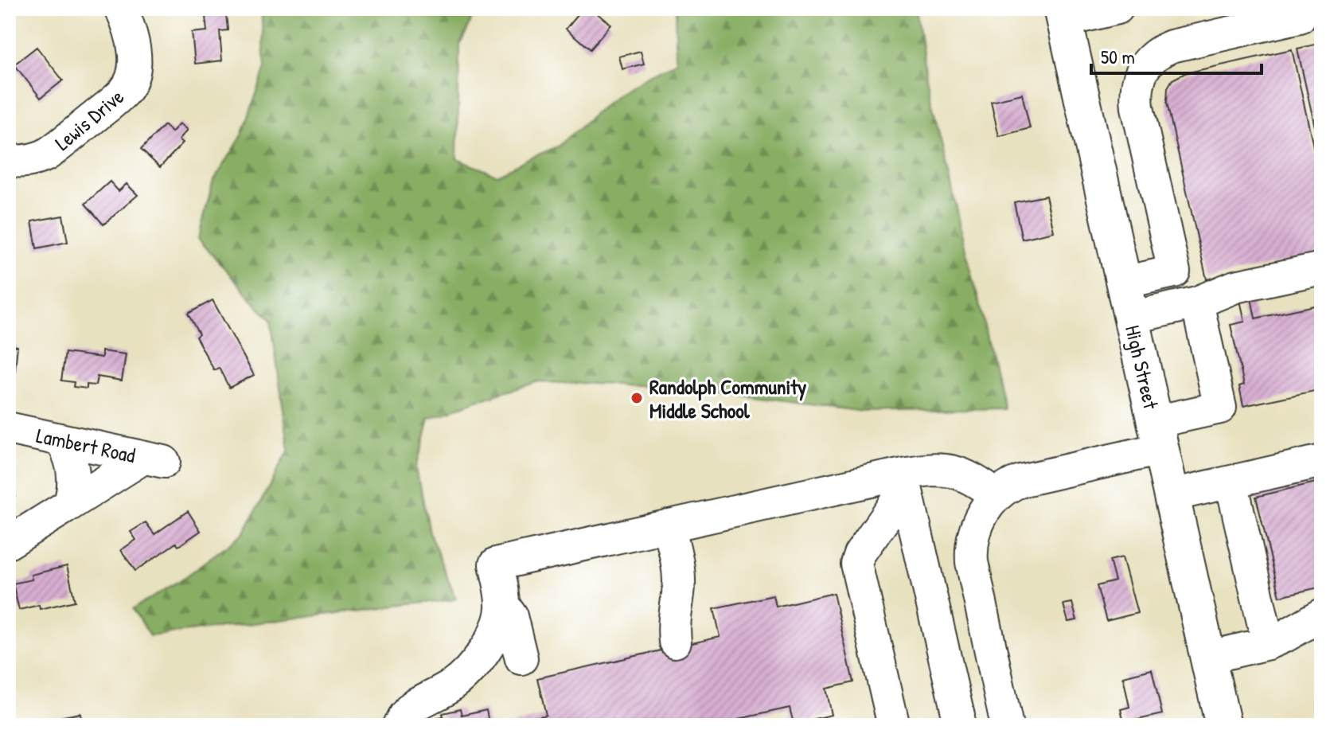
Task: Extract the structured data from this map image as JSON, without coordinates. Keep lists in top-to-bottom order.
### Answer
{
  "streets": {
    "main road": ["High Street"],
    "street": ["Lewis Drive", "Lambert Road"]
  },
  "places": ["Randolph Community Middle School"],
  "scale_bar": "50 m"
}
